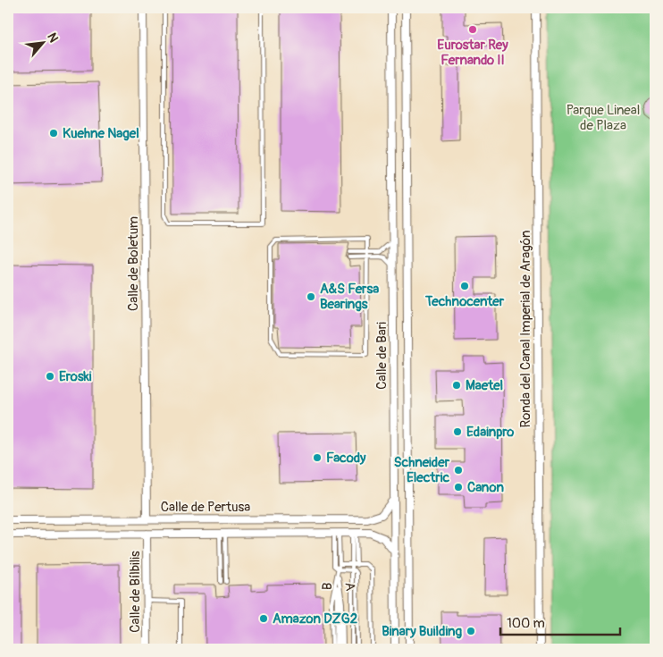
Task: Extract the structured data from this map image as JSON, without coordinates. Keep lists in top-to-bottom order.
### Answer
{
  "streets": {
    "street": [
      "Calle de Boletum",
      "Ronda del Canal Imperial de Aragón",
      "Calle de Bari",
      "Calle de Pertusa",
      "Calle de Bílbilis"
    ],
    "lane": ["B", "A"]
  },
  "crossings": [
    ["Calle de Boletum", "Calle de Pertusa"],
    ["Calle de Bari", "Calle de Pertusa"],
    ["Calle de Pertusa", "Calle de Bílbilis"],
    ["B", "A"]
  ],
  "parks": ["Parque Lineal de Plaza"],
  "places": [
    "Eurostar Rey Fernando II",
    "Kuehne Nagel",
    "Technocenter",
    "A&S Fersa Bearings",
    "Eroski",
    "Maetel",
    "Edainpro",
    "Facody",
    "Schneider Electric",
    "Canon",
    "Amazon DZG2",
    "Binary Building"
  ],
  "scale_bar": "100 m",
  "north": "top right"
}
